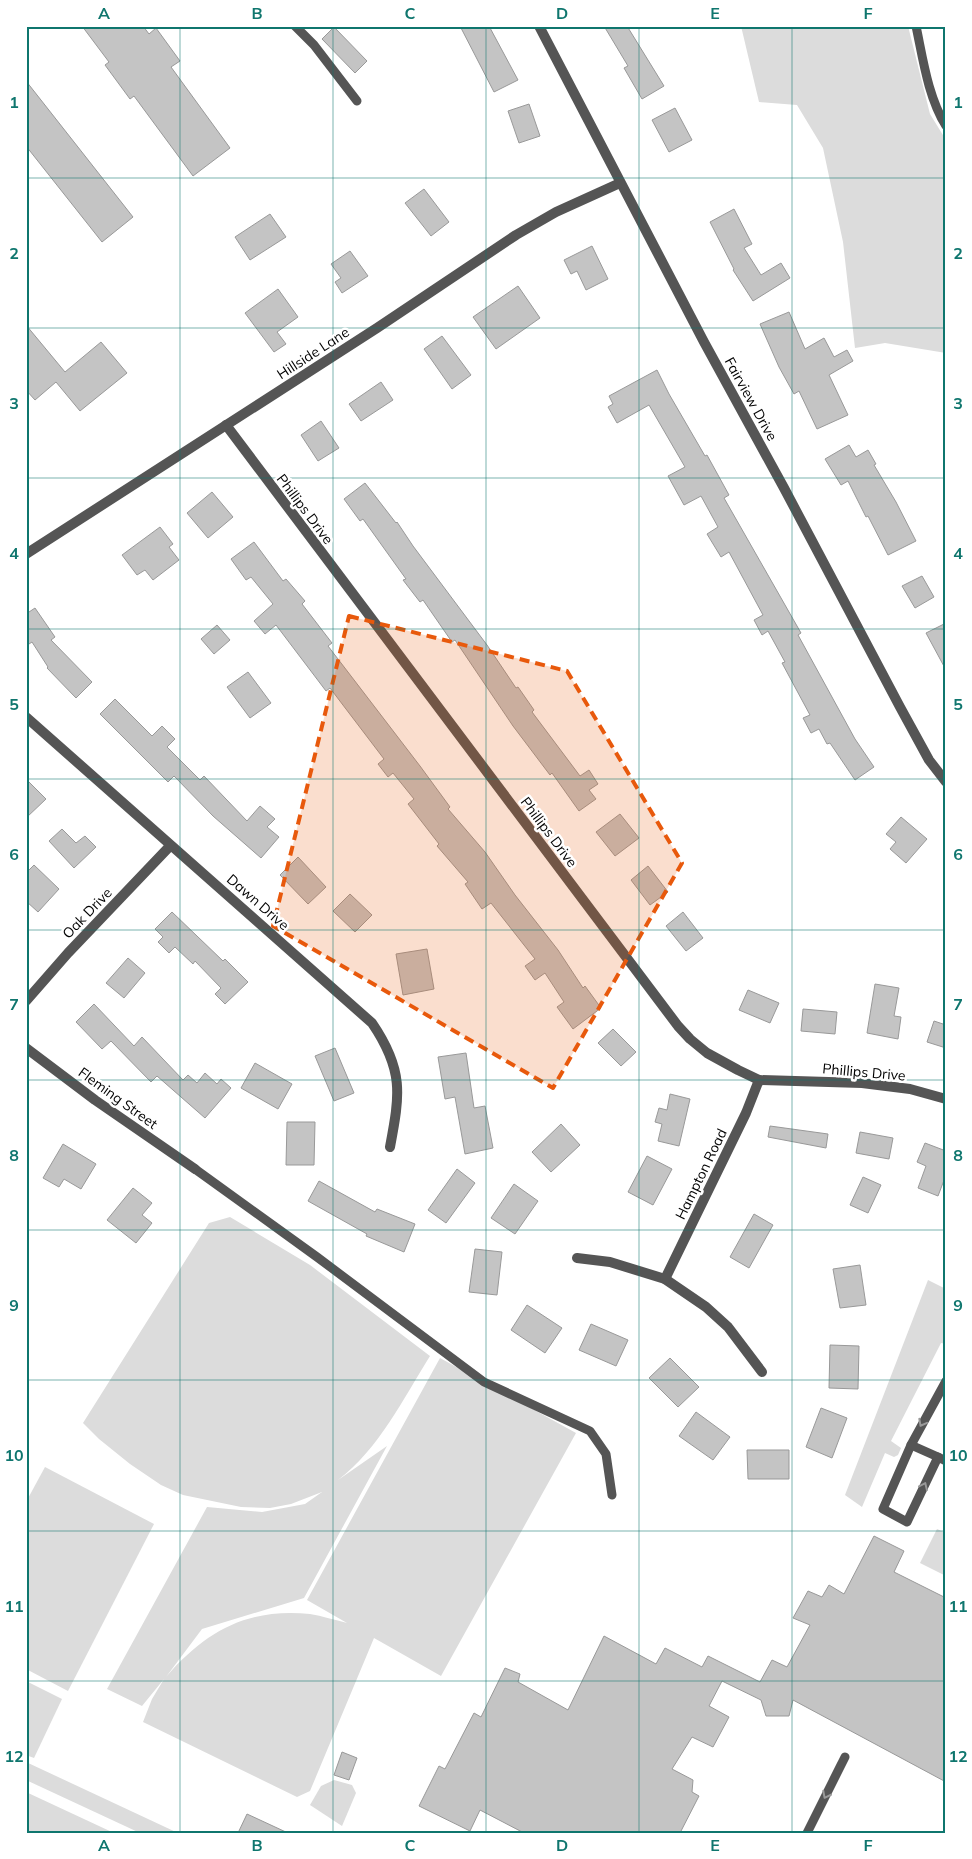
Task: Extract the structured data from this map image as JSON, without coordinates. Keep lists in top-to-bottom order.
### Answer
{
  "streets": {
    "street": [
      "Hillside Lane",
      "Fairview Drive",
      "Phillips Drive",
      "Dawn Drive",
      "Oak Drive",
      "Fleming Street",
      "Hampton Road"
    ]
  },
  "crossings": [
    ["Hillside Lane", "Fairview Drive"],
    ["Hillside Lane", "Phillips Drive"],
    ["Phillips Drive", "Hampton Road"],
    ["Dawn Drive", "Oak Drive"]
  ],
  "grid": {
    "columns": [
      "A",
      "B",
      "C",
      "D",
      "E",
      "F"
    ],
    "rows": [
      "1",
      "2",
      "3",
      "4",
      "5",
      "6",
      "7",
      "8",
      "9",
      "10",
      "11",
      "12"
    ]
  }
}
